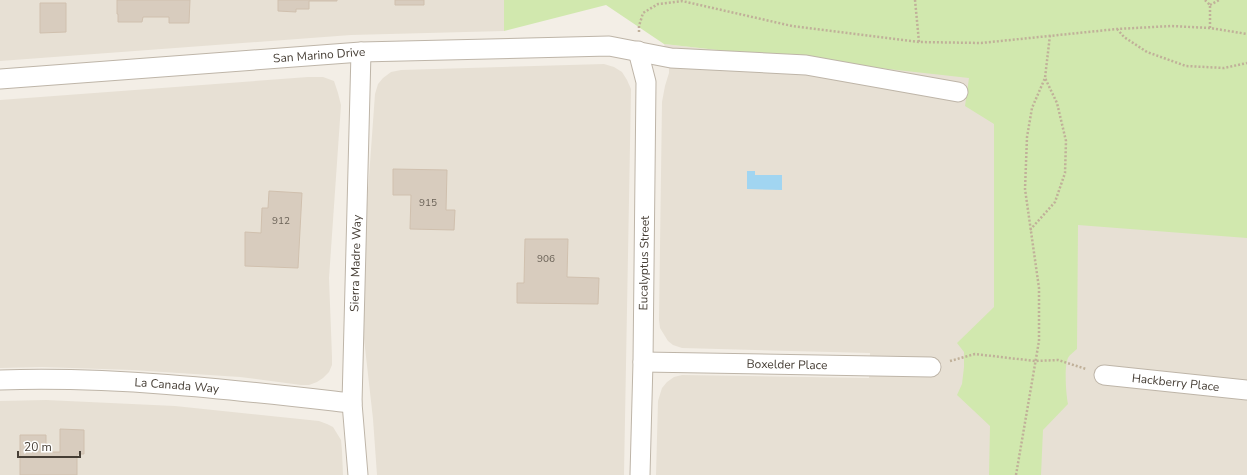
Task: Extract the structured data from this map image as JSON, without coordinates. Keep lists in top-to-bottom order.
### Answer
{
  "streets": {
    "street": [
      "San Marino Drive",
      "Eucalyptus Street",
      "Sierra Madre Way",
      "Boxelder Place",
      "Hackberry Place",
      "La Canada Way"
    ]
  },
  "crossings": [
    ["San Marino Drive", "Eucalyptus Street"],
    ["San Marino Drive", "Sierra Madre Way"],
    ["Eucalyptus Street", "Boxelder Place"],
    ["Sierra Madre Way", "La Canada Way"]
  ],
  "house_numbers": ["915", "912", "906"],
  "scale_bar": "20 m"
}
